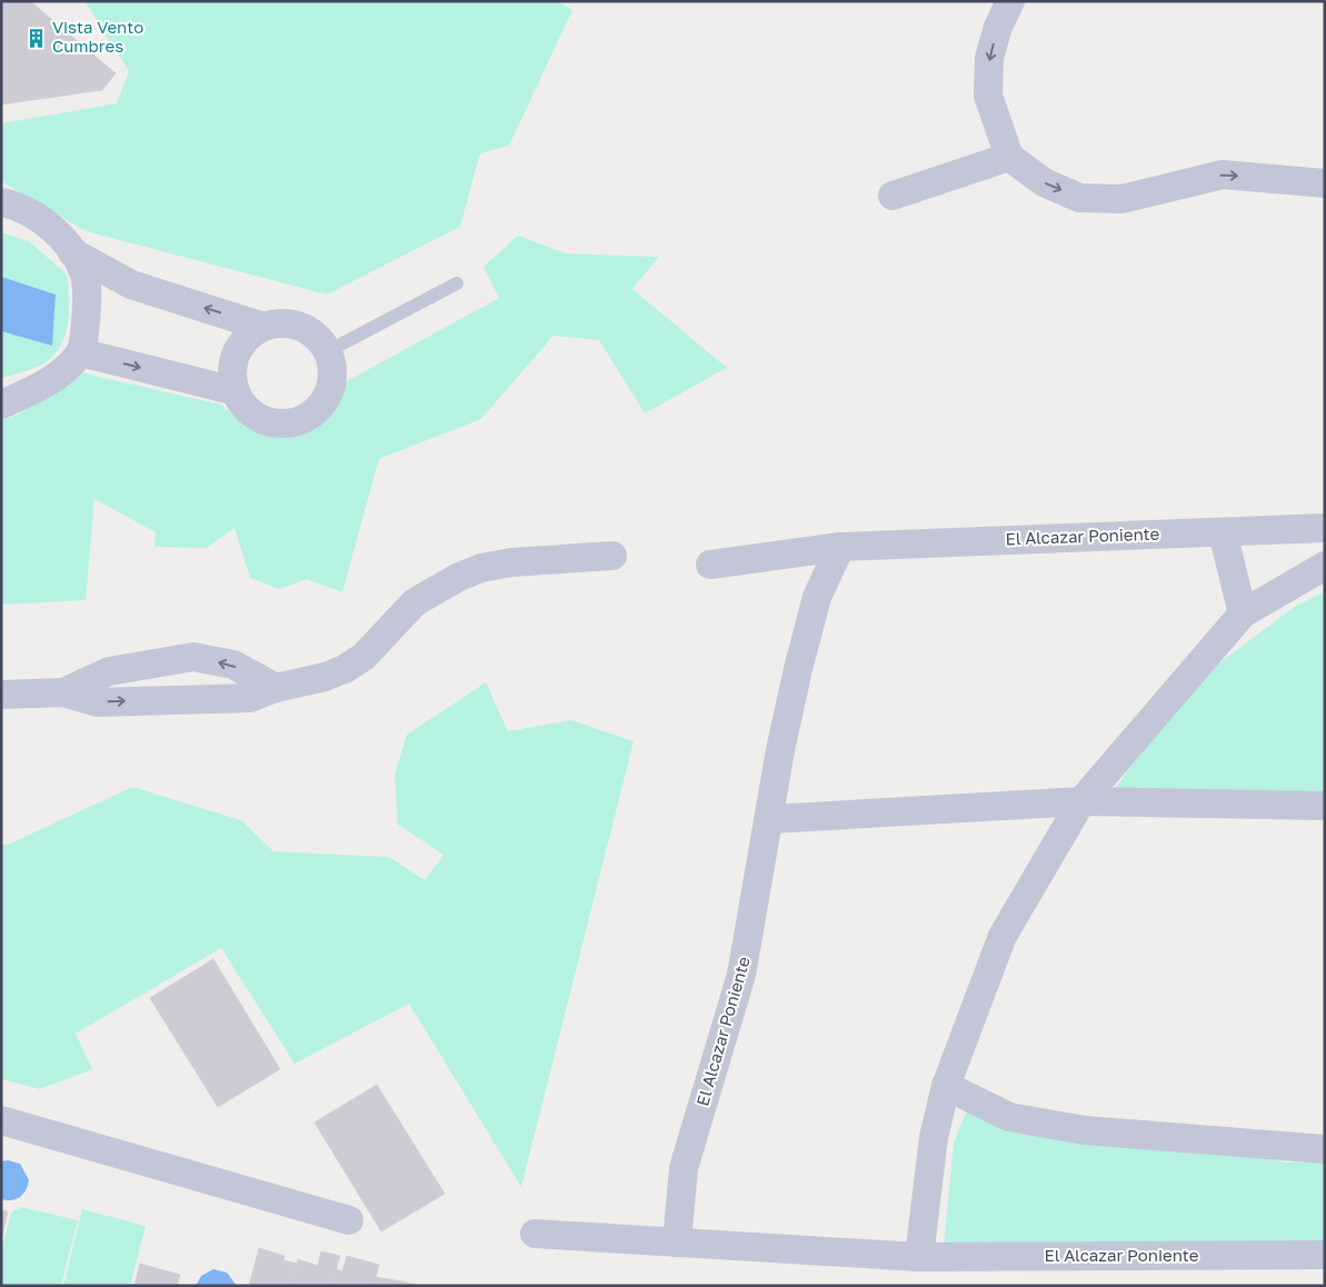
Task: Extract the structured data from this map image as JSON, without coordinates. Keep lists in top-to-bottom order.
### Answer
{
  "streets": {
    "street": ["El Alcazar Poniente"]
  },
  "places": {
    "building": ["Vista Vento Cumbres"]
  }
}
